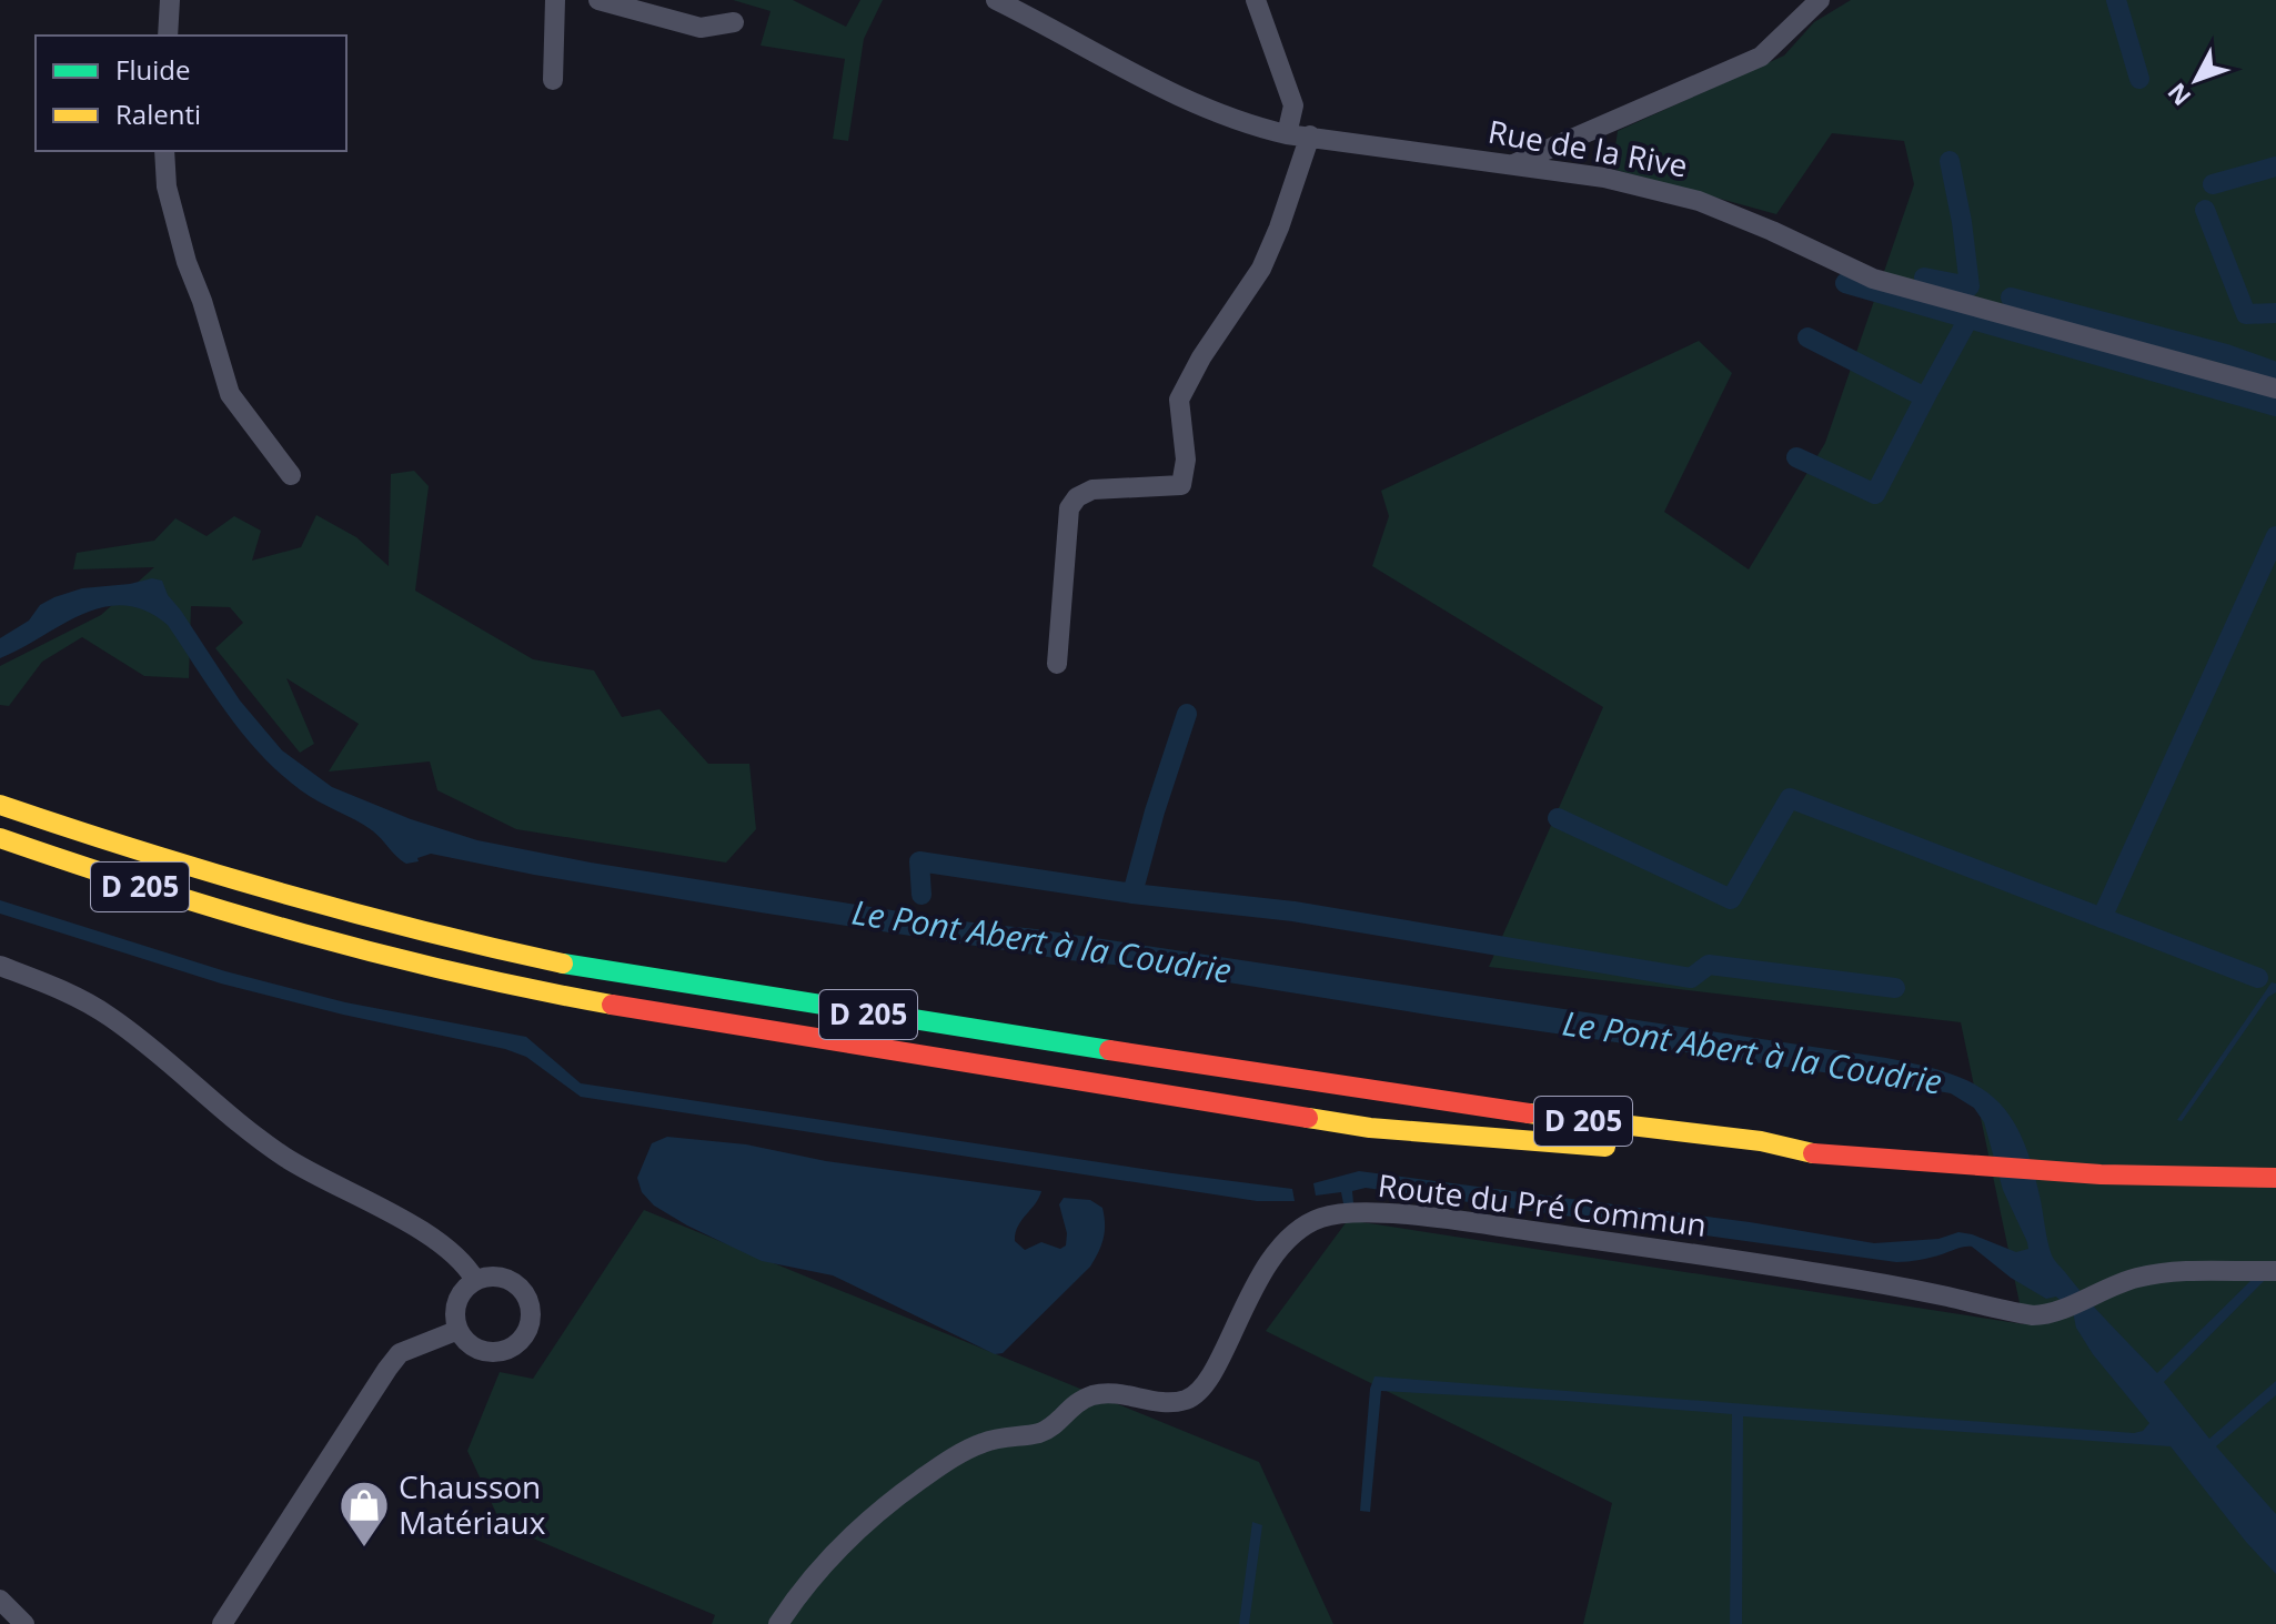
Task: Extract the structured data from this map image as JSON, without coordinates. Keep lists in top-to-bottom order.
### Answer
{
  "streets": {
    "main road": ["D 205"],
    "street": ["Rue de la Rive", "Route du Pré Commun"]
  },
  "water": ["Le Pont Abert à la Coudrie"],
  "places": {
    "shop": ["Chausson Matériaux"]
  },
  "legend": ["Fluide", "Ralenti"],
  "north": "bottom left"
}
